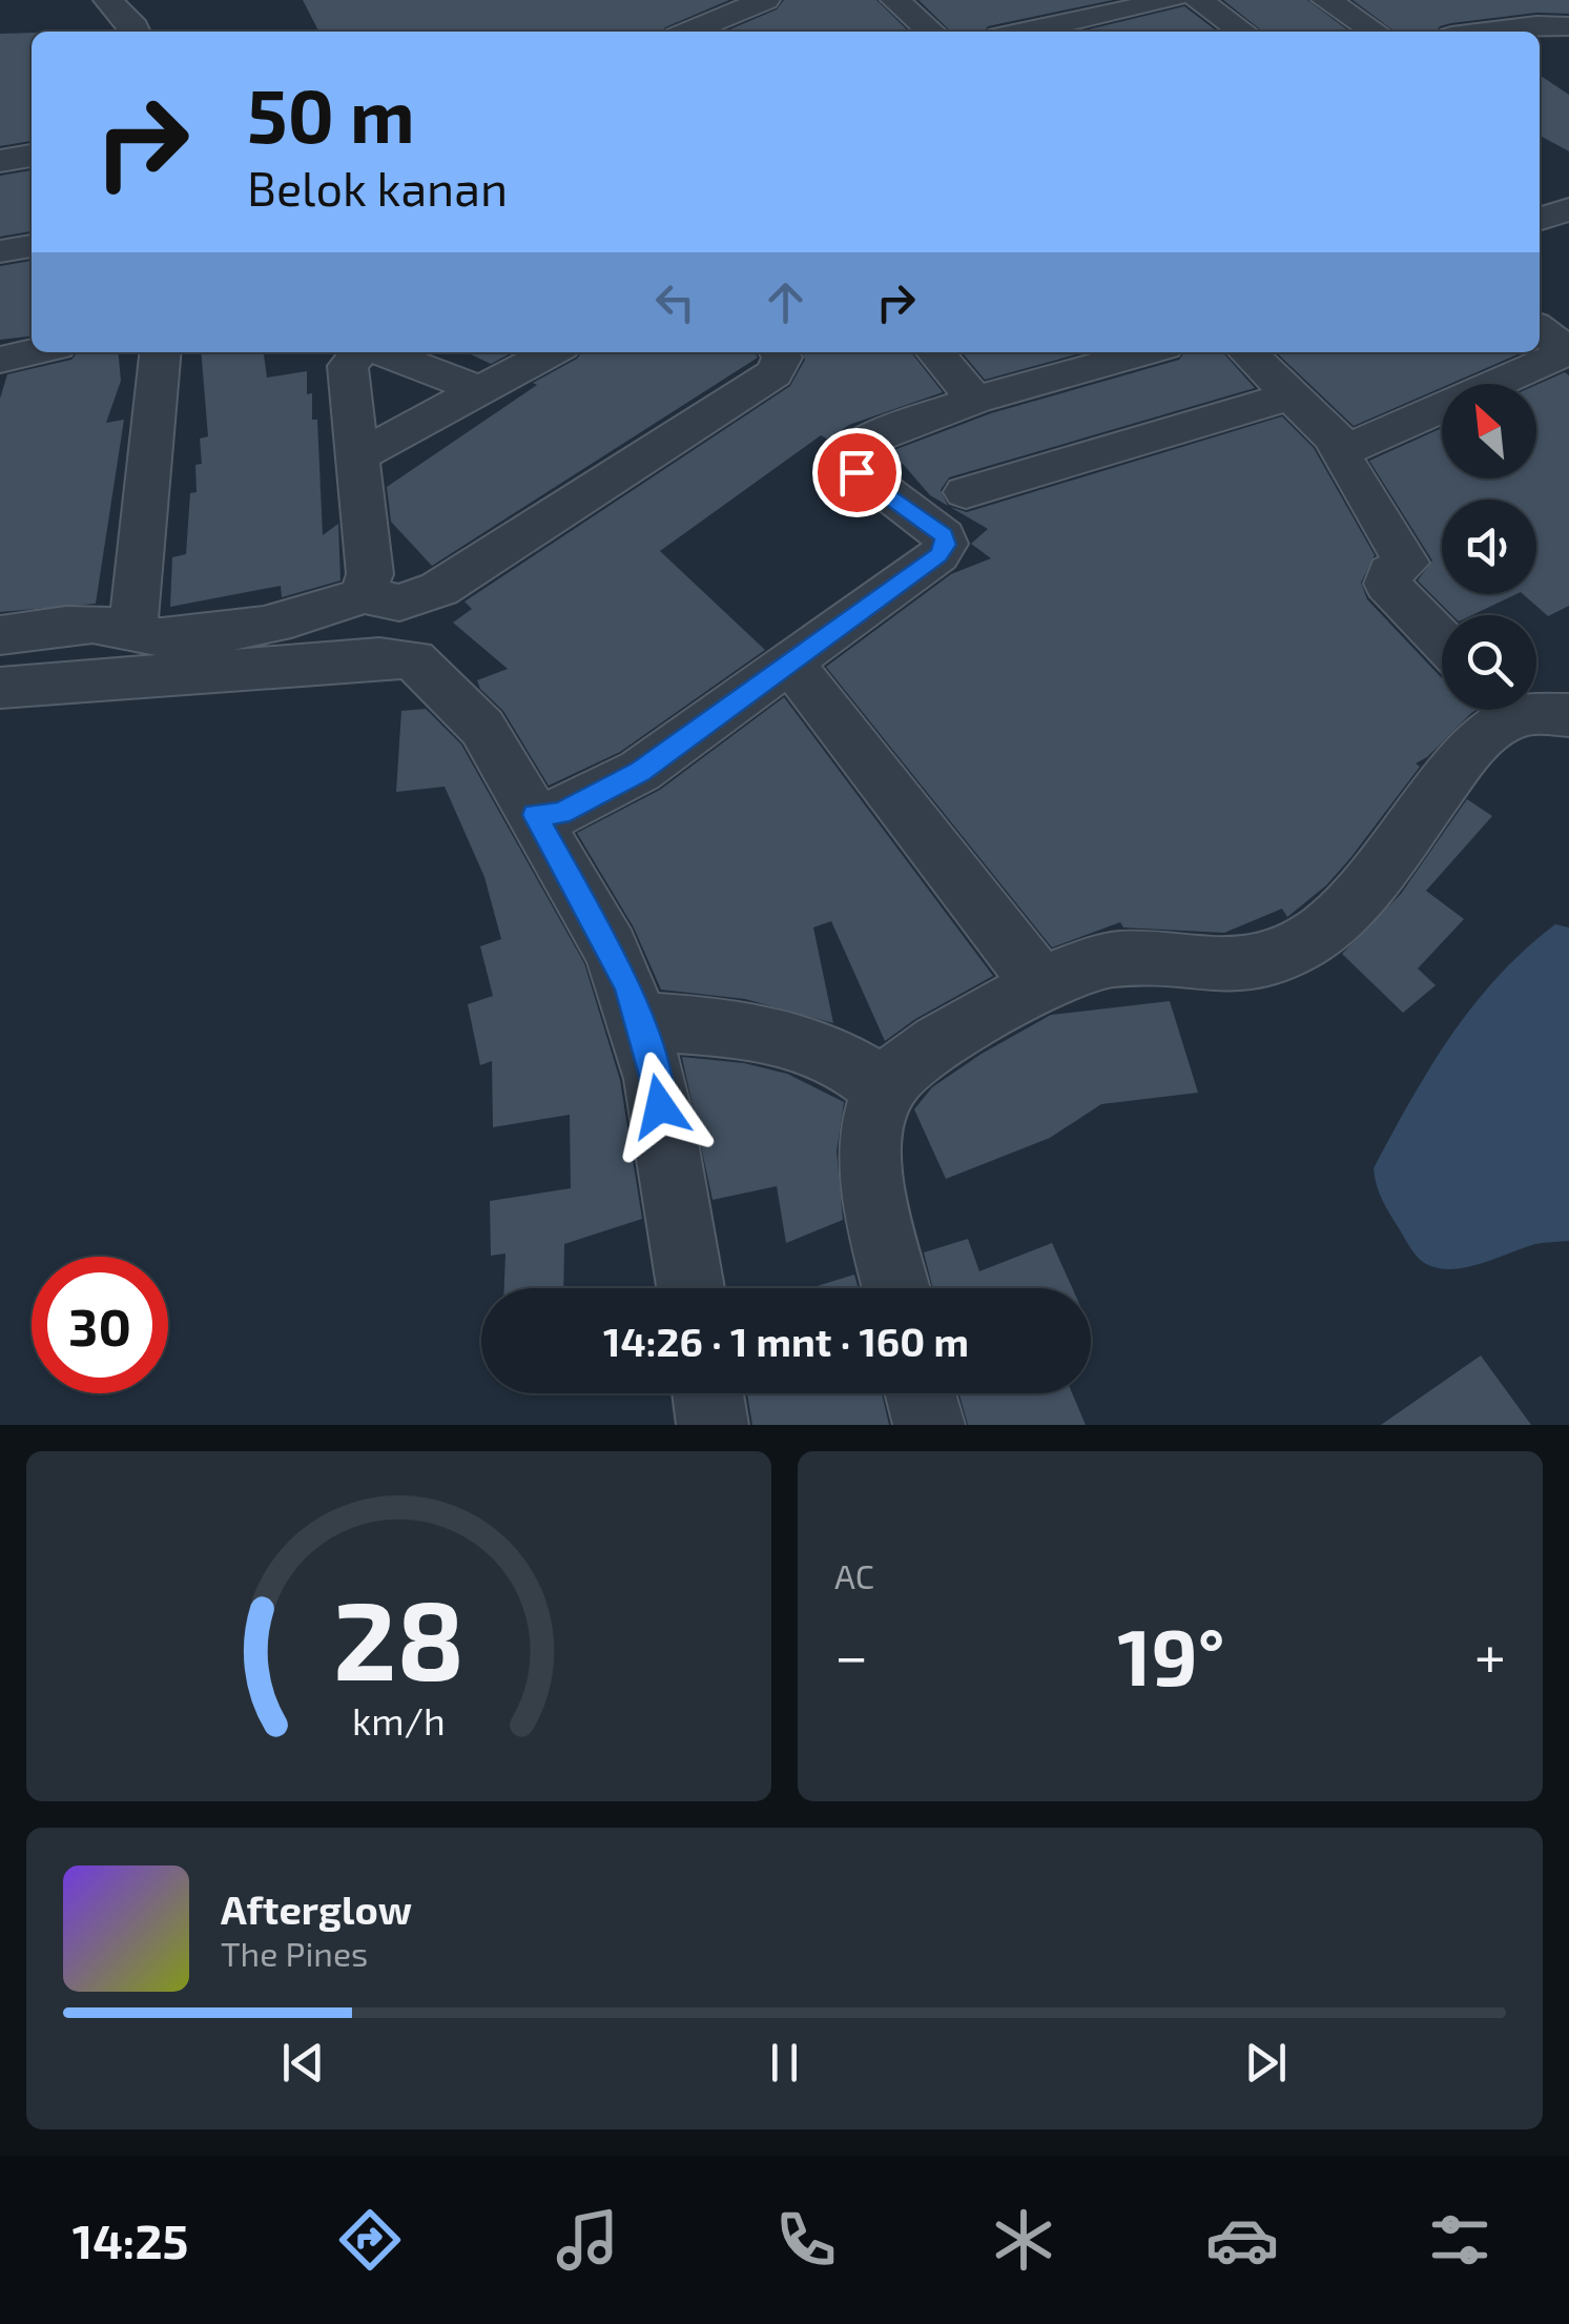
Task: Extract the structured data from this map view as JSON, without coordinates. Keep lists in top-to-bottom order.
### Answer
{
  "north": "top left",
  "page": {
    "turn": ["50 m", "Belok kanan"],
    "limit": "30",
    "trip": "14:26 · 1 mnt · 160 m",
    "tile": "AC",
    "heat": ["−", "19°", "+"],
    "song": ["Afterglow", "The Pines"],
    "tabs": "14:25",
    "gauge": ["28", "km/h"]
  }
}
